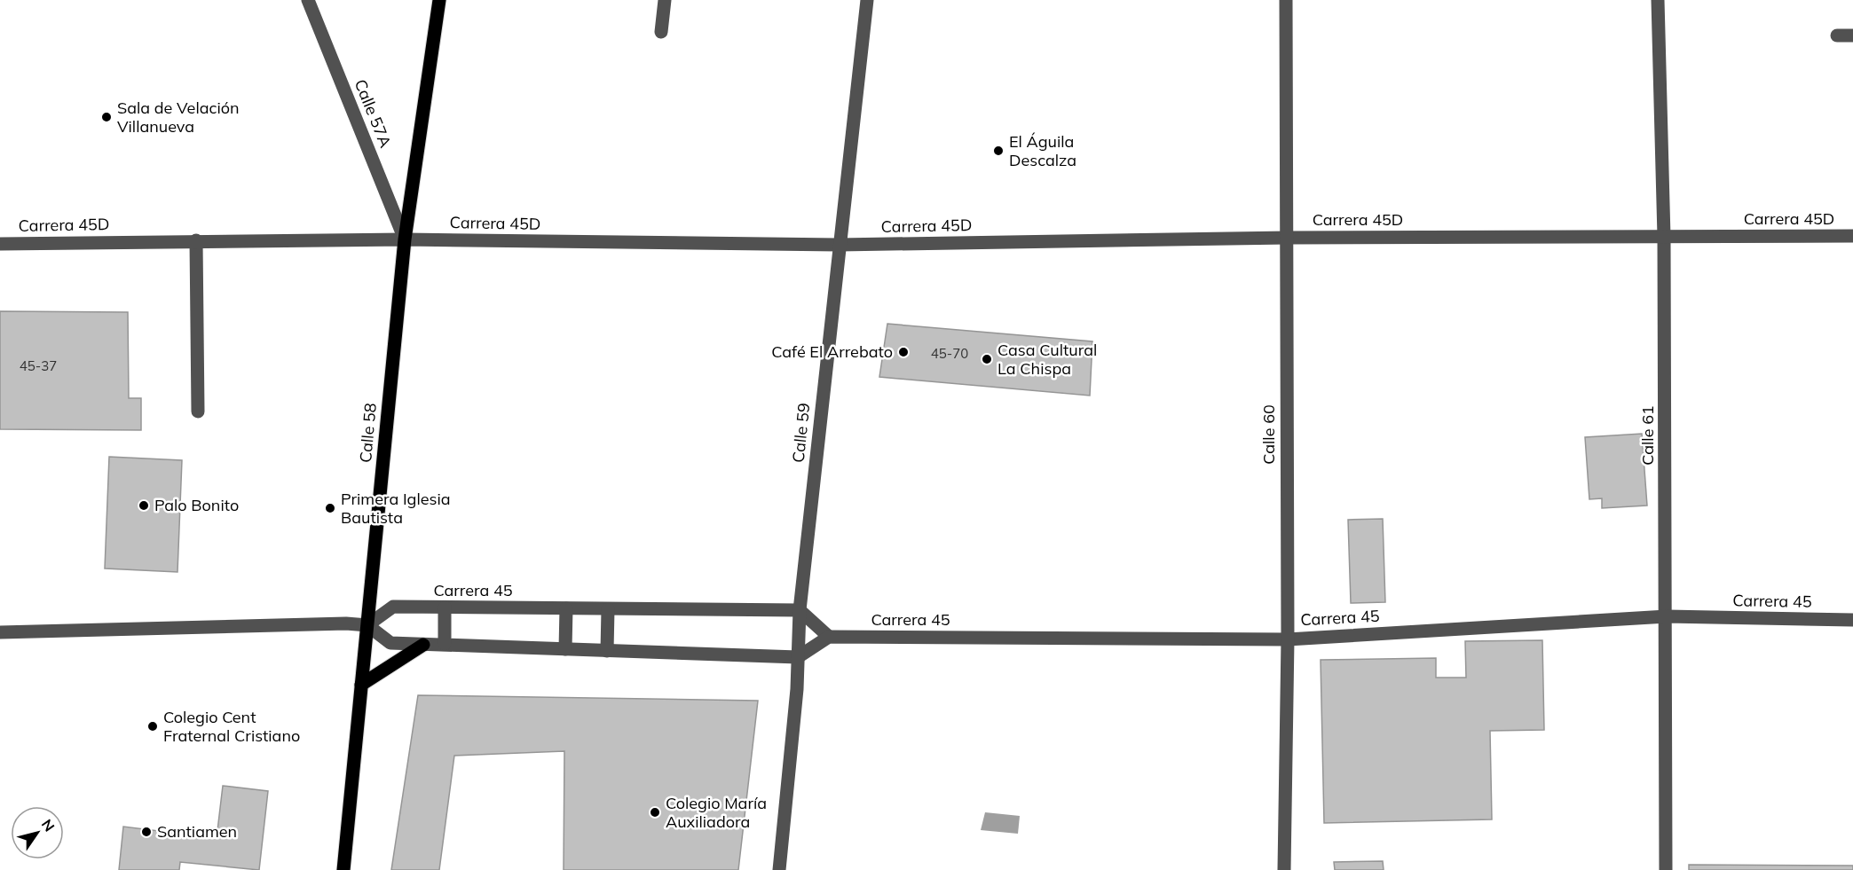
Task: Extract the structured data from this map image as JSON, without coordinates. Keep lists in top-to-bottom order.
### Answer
{
  "streets": {
    "main road": ["Calle 58"],
    "street": [
      "Calle 57A",
      "Carrera 45D",
      "Calle 59",
      "Calle 60",
      "Calle 61",
      "Carrera 45"
    ]
  },
  "crossings": [
    ["Calle 57A", "Carrera 45D"],
    ["Calle 57A", "Calle 58"],
    ["Carrera 45D", "Calle 58"],
    ["Carrera 45D", "Calle 59"],
    ["Carrera 45D", "Calle 60"],
    ["Carrera 45D", "Calle 61"],
    ["Calle 58", "Carrera 45"],
    ["Calle 59", "Carrera 45"],
    ["Calle 60", "Carrera 45"],
    ["Calle 61", "Carrera 45"]
  ],
  "places": [
    "Sala de Velación Villanueva",
    "El Águila Descalza",
    "Café El Arrebato",
    "Casa Cultural La Chispa",
    "Palo Bonito",
    "Primera Iglesia Bautista",
    "Colegio Cent Fraternal Cristiano",
    "Colegio María Auxiliadora",
    "Santiamen"
  ],
  "house_numbers": ["45-70", "45-37"],
  "north": "top right"
}
